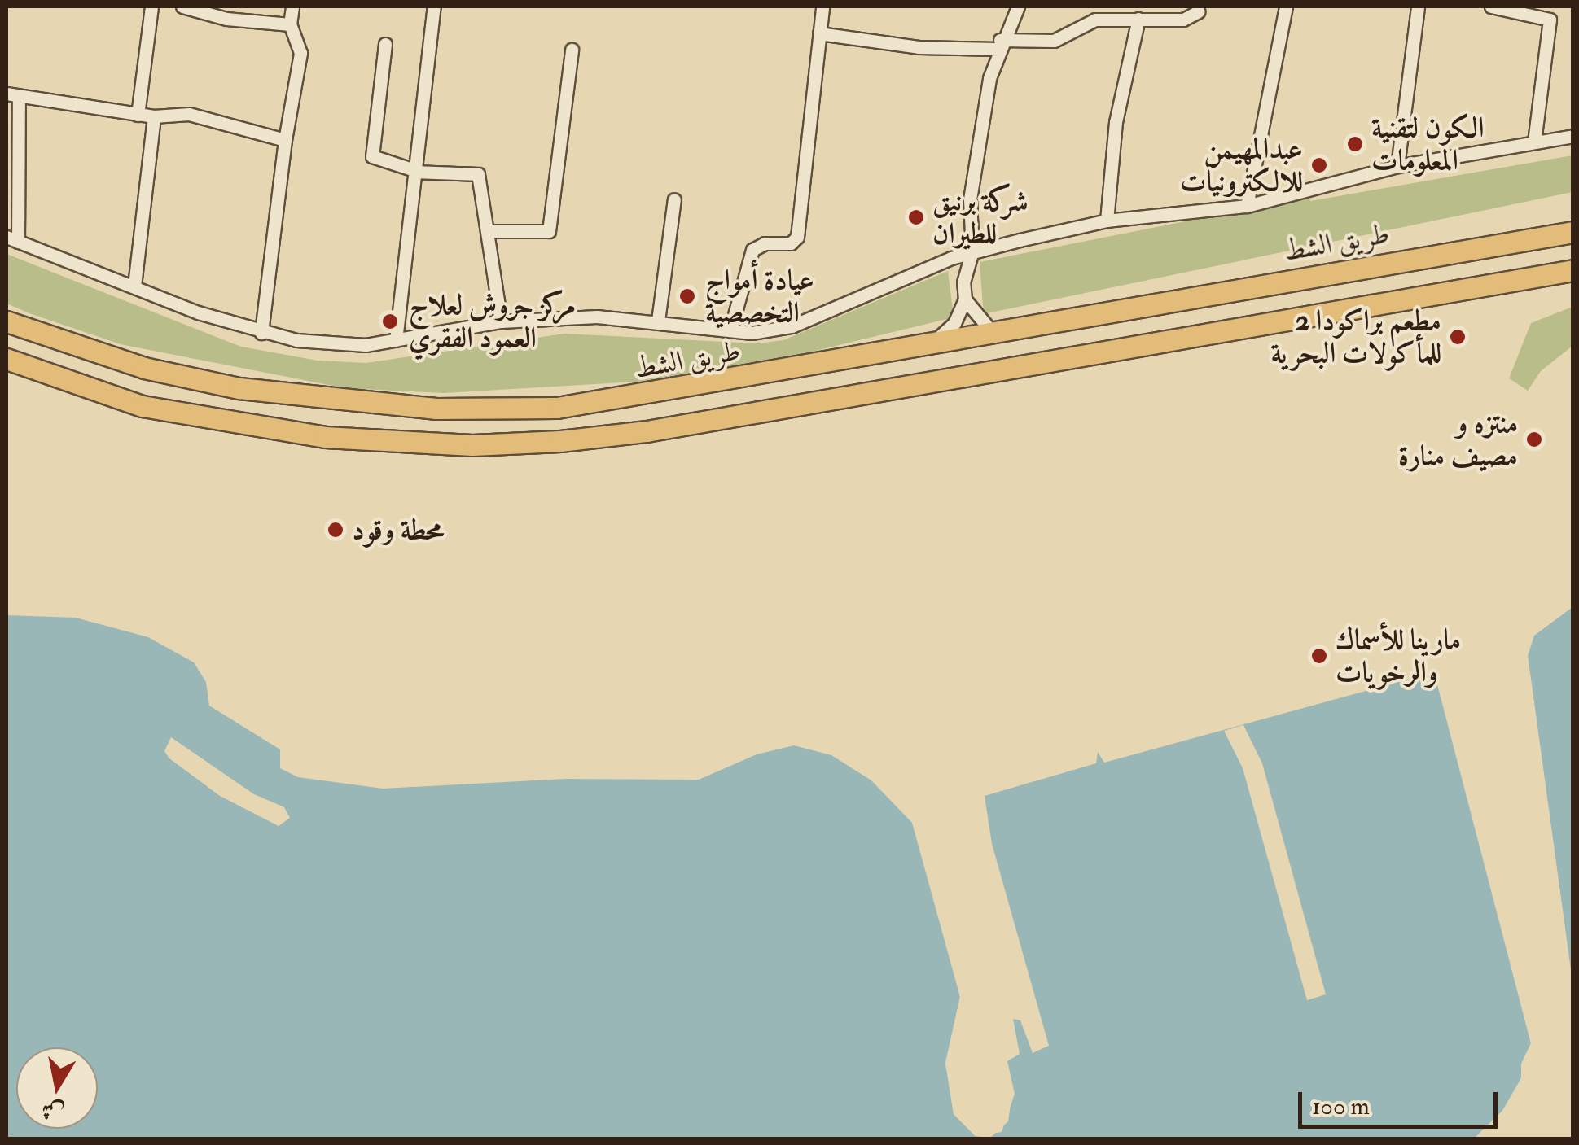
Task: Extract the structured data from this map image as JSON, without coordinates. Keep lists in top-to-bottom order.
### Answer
{
  "streets": {
    "highway": ["طريق الشط"]
  },
  "places": [
    "الكون لتقنية المعلومات",
    "عبدالمهيمن للالكترونيات",
    "شركة برنيق للطيران",
    "عيادة أمواج التخصصية",
    "مركز جروش لعلاج العمود الفقري",
    "مطعم براكودا 2 للمأكولات البحرية",
    "منتزه و مصيف منارة",
    "محطة وقود",
    "مارينا للأسماك والرخويات"
  ],
  "scale_bar": "100 m",
  "north": "bottom"
}
